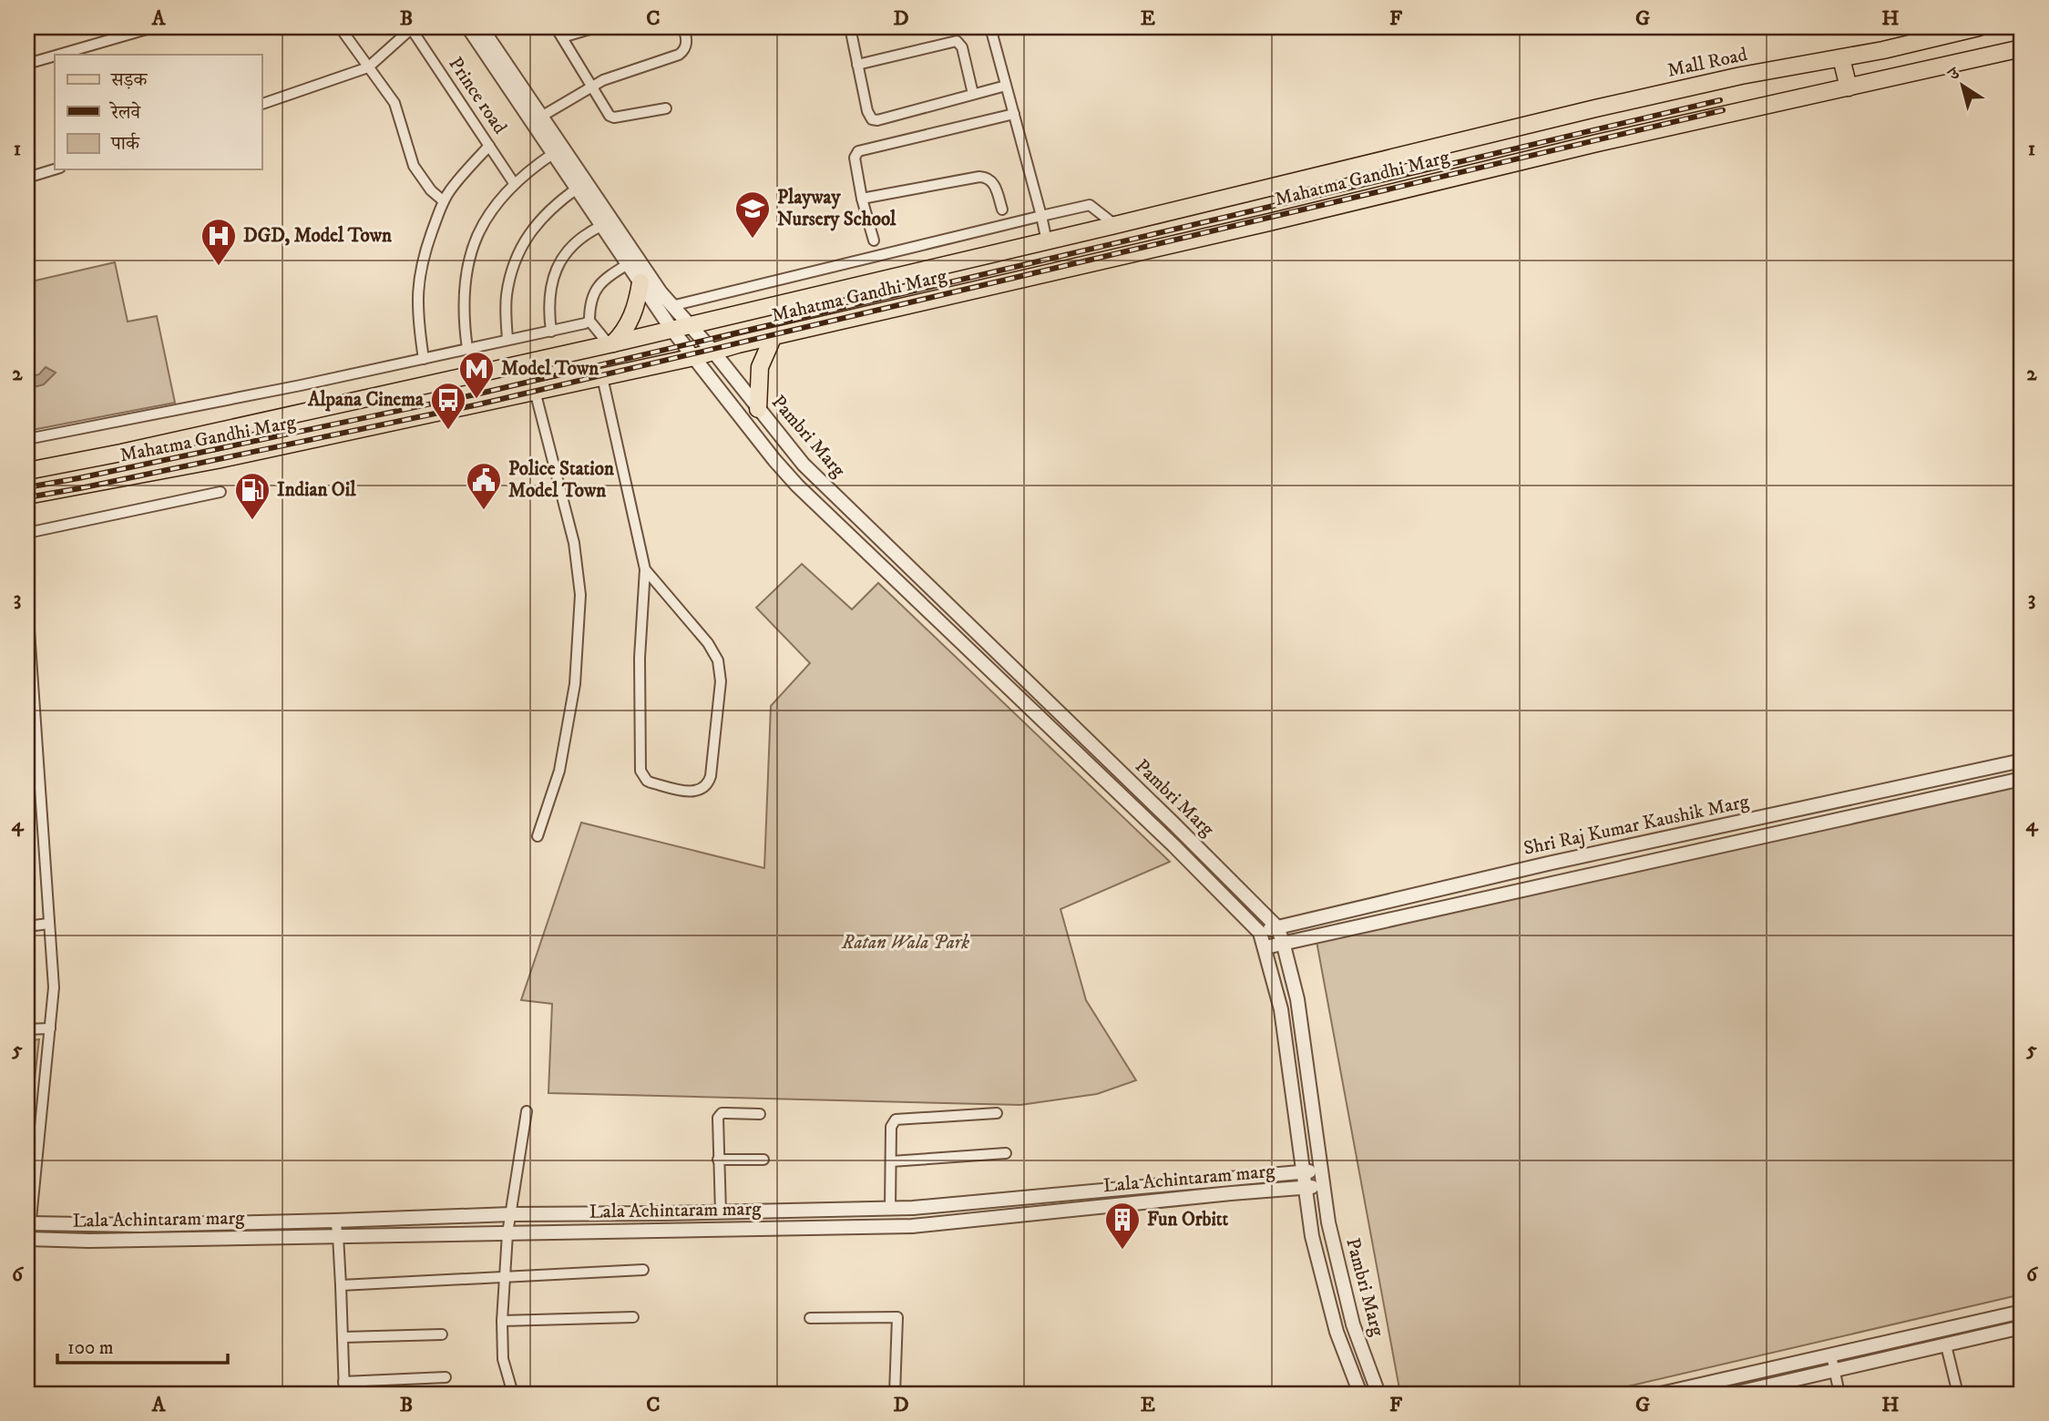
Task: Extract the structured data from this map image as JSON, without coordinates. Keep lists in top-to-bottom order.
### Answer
{
  "streets": {
    "main road": ["Mall Road", "Mahatma Gandhi Marg"],
    "street": [
      "Prince road",
      "Pambri Marg",
      "Shri Raj Kumar Kaushik Marg",
      "Lala Achintaram marg"
    ]
  },
  "crossings": [
    ["Mall Road", "Mahatma Gandhi Marg"],
    ["Mahatma Gandhi Marg", "Pambri Marg"],
    ["Pambri Marg", "Shri Raj Kumar Kaushik Marg"],
    ["Pambri Marg", "Lala Achintaram marg"]
  ],
  "parks": ["Ratan Wala Park"],
  "places": {
    "school or university": ["Playway Nursery School"],
    "hospital": ["DGD, Model Town"],
    "metro station": ["Model Town"],
    "bus stop": ["Alpana Cinema"],
    "public building": ["Police Station Model Town"],
    "fuel station": ["Indian Oil"],
    "building": ["Fun Orbitt"]
  },
  "legend": ["सड़क", "रेलवे", "पार्क"],
  "scale_bar": "100 m",
  "north": "top left",
  "grid": {
    "columns": [
      "A",
      "B",
      "C",
      "D",
      "E",
      "F",
      "G",
      "H"
    ],
    "rows": [
      "1",
      "2",
      "3",
      "4",
      "5",
      "6"
    ]
  }
}
